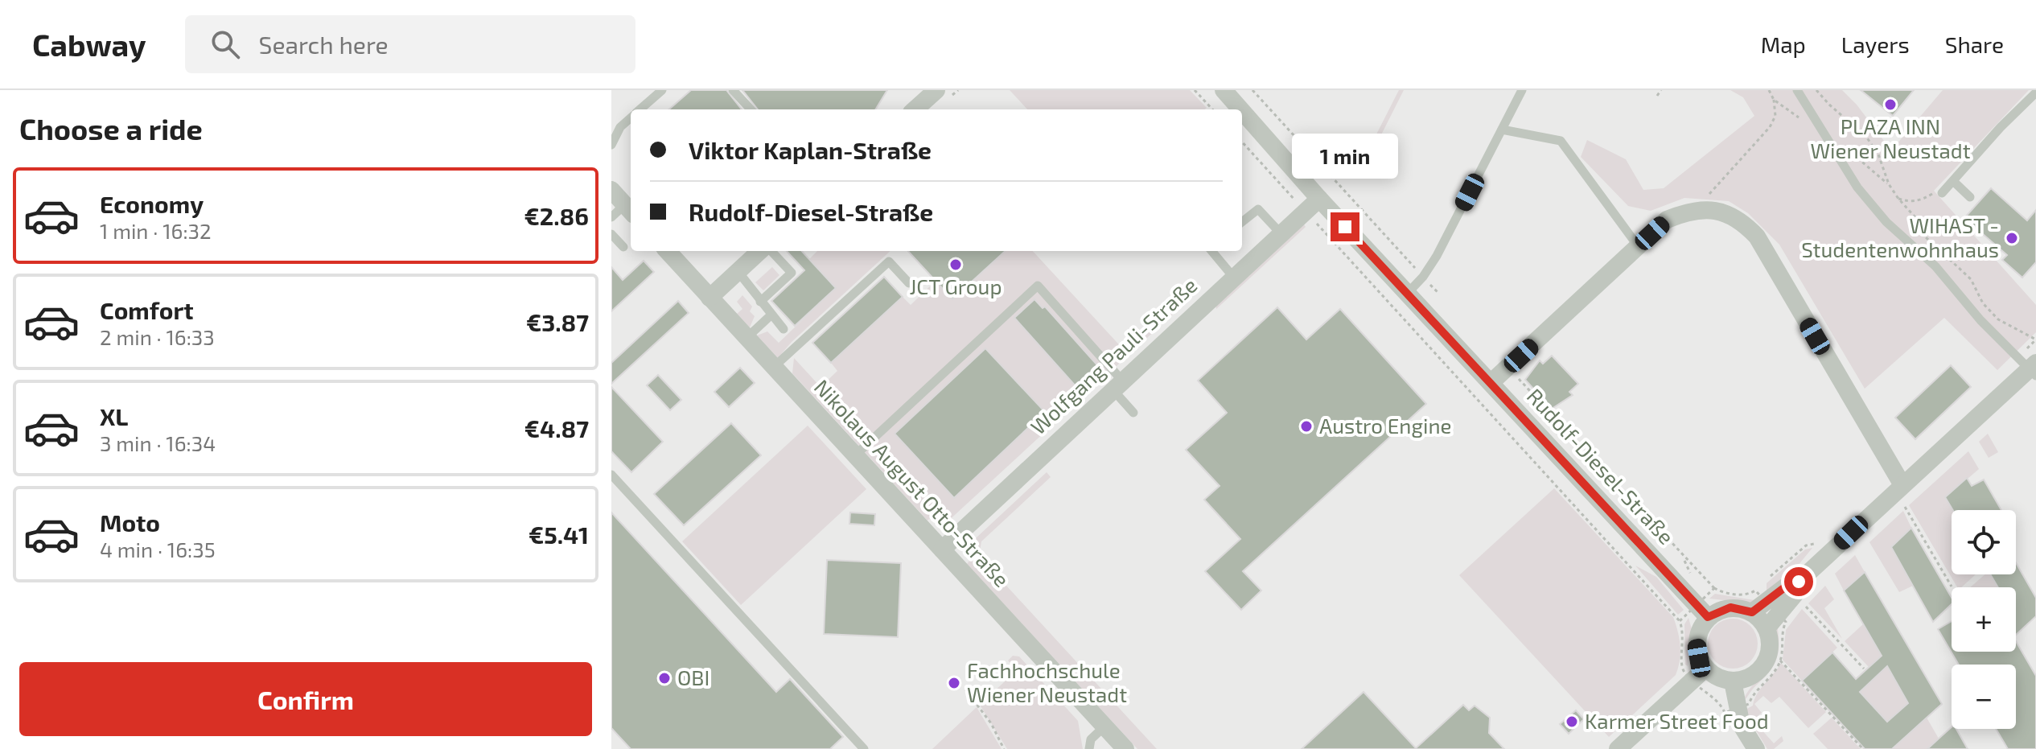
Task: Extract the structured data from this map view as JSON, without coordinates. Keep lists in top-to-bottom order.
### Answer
{
  "streets": {
    "street": ["Wolfgang Pauli-Straße", "Rudolf-Diesel-Straße", "Nikolaus August Otto-Straße"]
  },
  "crossings": [
    ["Wolfgang Pauli-Straße", "Rudolf-Diesel-Straße"],
    ["Wolfgang Pauli-Straße", "Nikolaus August Otto-Straße"]
  ],
  "places": [
    "PLAZA INN Wiener Neustadt",
    "WIHAST - Studentenwohnhaus",
    "JCT Group",
    "Austro Engine",
    "OBI",
    "Fachhochschule Wiener Neustadt",
    "Karmer Street Food"
  ],
  "page": {
    "header": "Cabway",
    "search": "Search here",
    "nav": ["Map", "Layers", "Share"],
    "heading": "Choose a ride",
    "banner": ["Viktor Kaplan-Straße", "Rudolf-Diesel-Straße"],
    "bubble": "1 min",
    "list": [
      {
        "name": "Economy",
        "note": "1 min · 16:32",
        "value": "€2.86"
      },
      {
        "name": "Comfort",
        "note": "2 min · 16:33",
        "value": "€3.87"
      },
      {
        "name": "XL",
        "note": "3 min · 16:34",
        "value": "€4.87"
      },
      {
        "name": "Moto",
        "note": "4 min · 16:35",
        "value": "€5.41"
      }
    ],
    "map_buttons": ["+", "−"],
    "buttons": "Confirm"
  }
}
